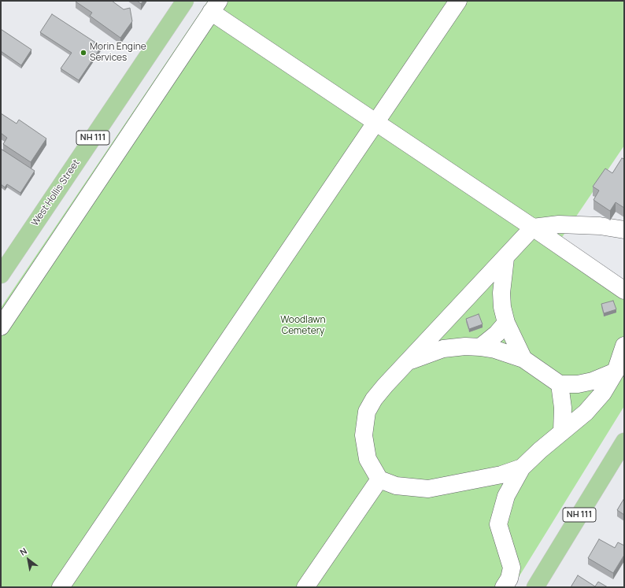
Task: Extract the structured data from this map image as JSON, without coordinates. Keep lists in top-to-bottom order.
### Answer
{
  "streets": {
    "main road": ["NH 111", "West Hollis Street"]
  },
  "parks": ["Woodlawn Cemetery"],
  "places": ["Morin Engine Services"],
  "north": "top left"
}
